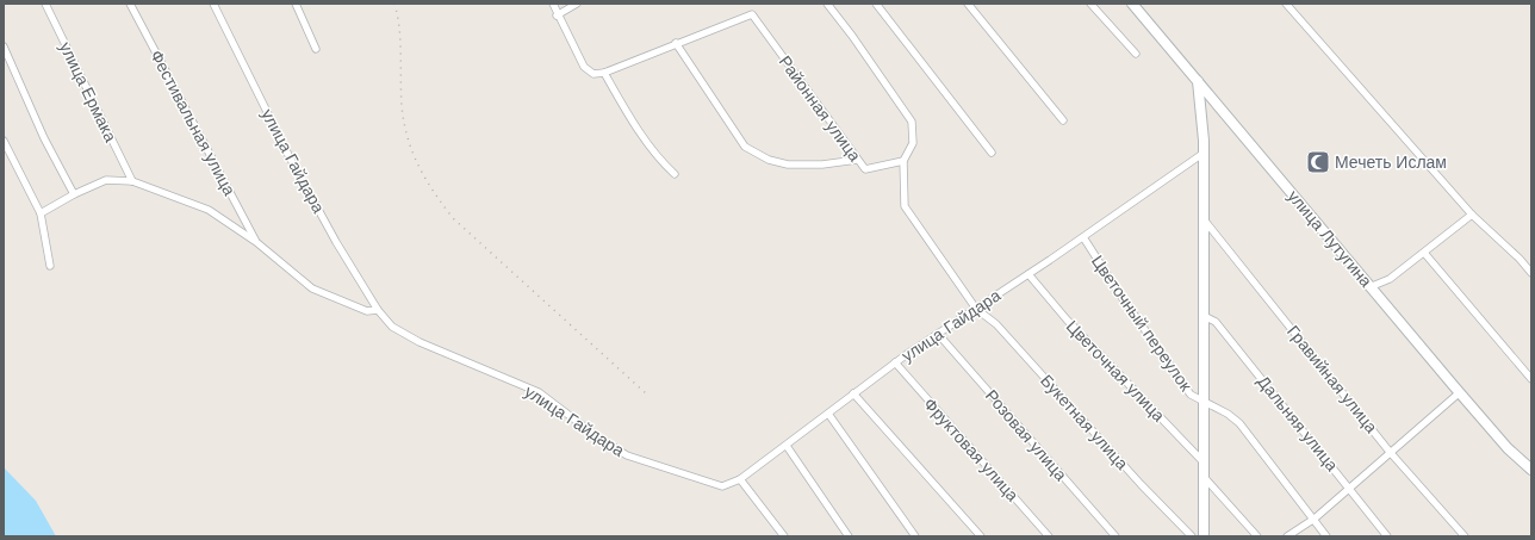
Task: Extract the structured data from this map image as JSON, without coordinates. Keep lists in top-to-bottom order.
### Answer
{
  "streets": {
    "main road": ["улица Лутугина"],
    "street": [
      "улица Ермака",
      "Районная улица",
      "Фестивальная улица",
      "улица Гайдара",
      "Цветочный переулок",
      "Цветочная улица",
      "Гравийная улица",
      "Букетная улица",
      "Дальняя улица",
      "Розовая улица",
      "Фруктовая улица"
    ]
  },
  "crossings": [
    ["Районная улица", "Букетная улица"],
    ["улица Гайдара", "Цветочный переулок"],
    ["улица Гайдара", "Цветочная улица"],
    ["улица Гайдара", "Букетная улица"],
    ["улица Гайдара", "Розовая улица"],
    ["улица Гайдара", "Фруктовая улица"]
  ],
  "places": {
    "mosque": ["Мечеть Ислам"]
  }
}
